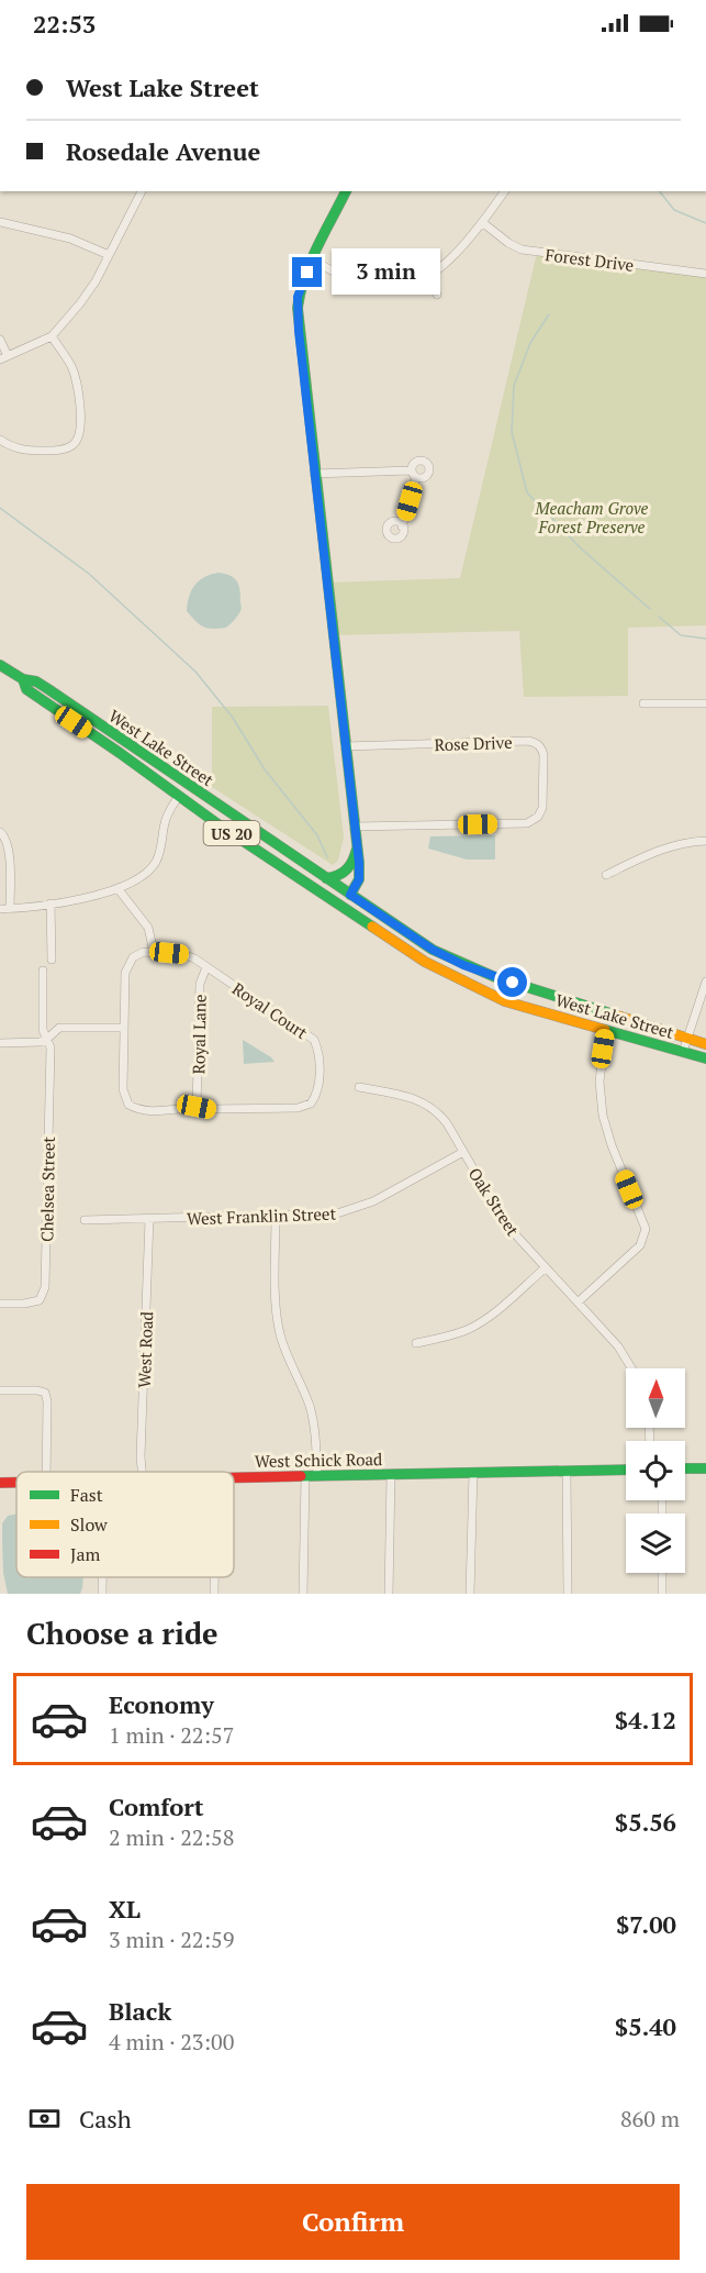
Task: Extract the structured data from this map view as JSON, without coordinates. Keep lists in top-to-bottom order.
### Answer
{
  "streets": {
    "main road": ["West Lake Street", "US 20", "West Schick Road"],
    "street": [
      "Forest Drive",
      "Rose Drive",
      "Royal Court",
      "Royal Lane",
      "Chelsea Street",
      "Oak Street",
      "West Franklin Street",
      "West Road"
    ]
  },
  "crossings": [
    ["Royal Court", "Royal Lane"],
    ["Oak Street", "West Franklin Street"],
    ["West Franklin Street", "West Road"]
  ],
  "parks": ["Meacham Grove Forest Preserve"],
  "legend": ["Fast", "Slow", "Jam"],
  "north": "top",
  "page": {
    "status": "22:53",
    "banner": ["West Lake Street", "Rosedale Avenue"],
    "bubble": "3 min",
    "heading": "Choose a ride",
    "list": [
      {
        "name": "Economy",
        "note": "1 min · 22:57",
        "value": "$4.12"
      },
      {
        "name": "Comfort",
        "note": "2 min · 22:58",
        "value": "$5.56"
      },
      {
        "name": "XL",
        "note": "3 min · 22:59",
        "value": "$7.00"
      },
      {
        "name": "Black",
        "note": "4 min · 23:00",
        "value": "$5.40"
      }
    ],
    "pay": ["Cash", "860 m"],
    "buttons": "Confirm"
  }
}
